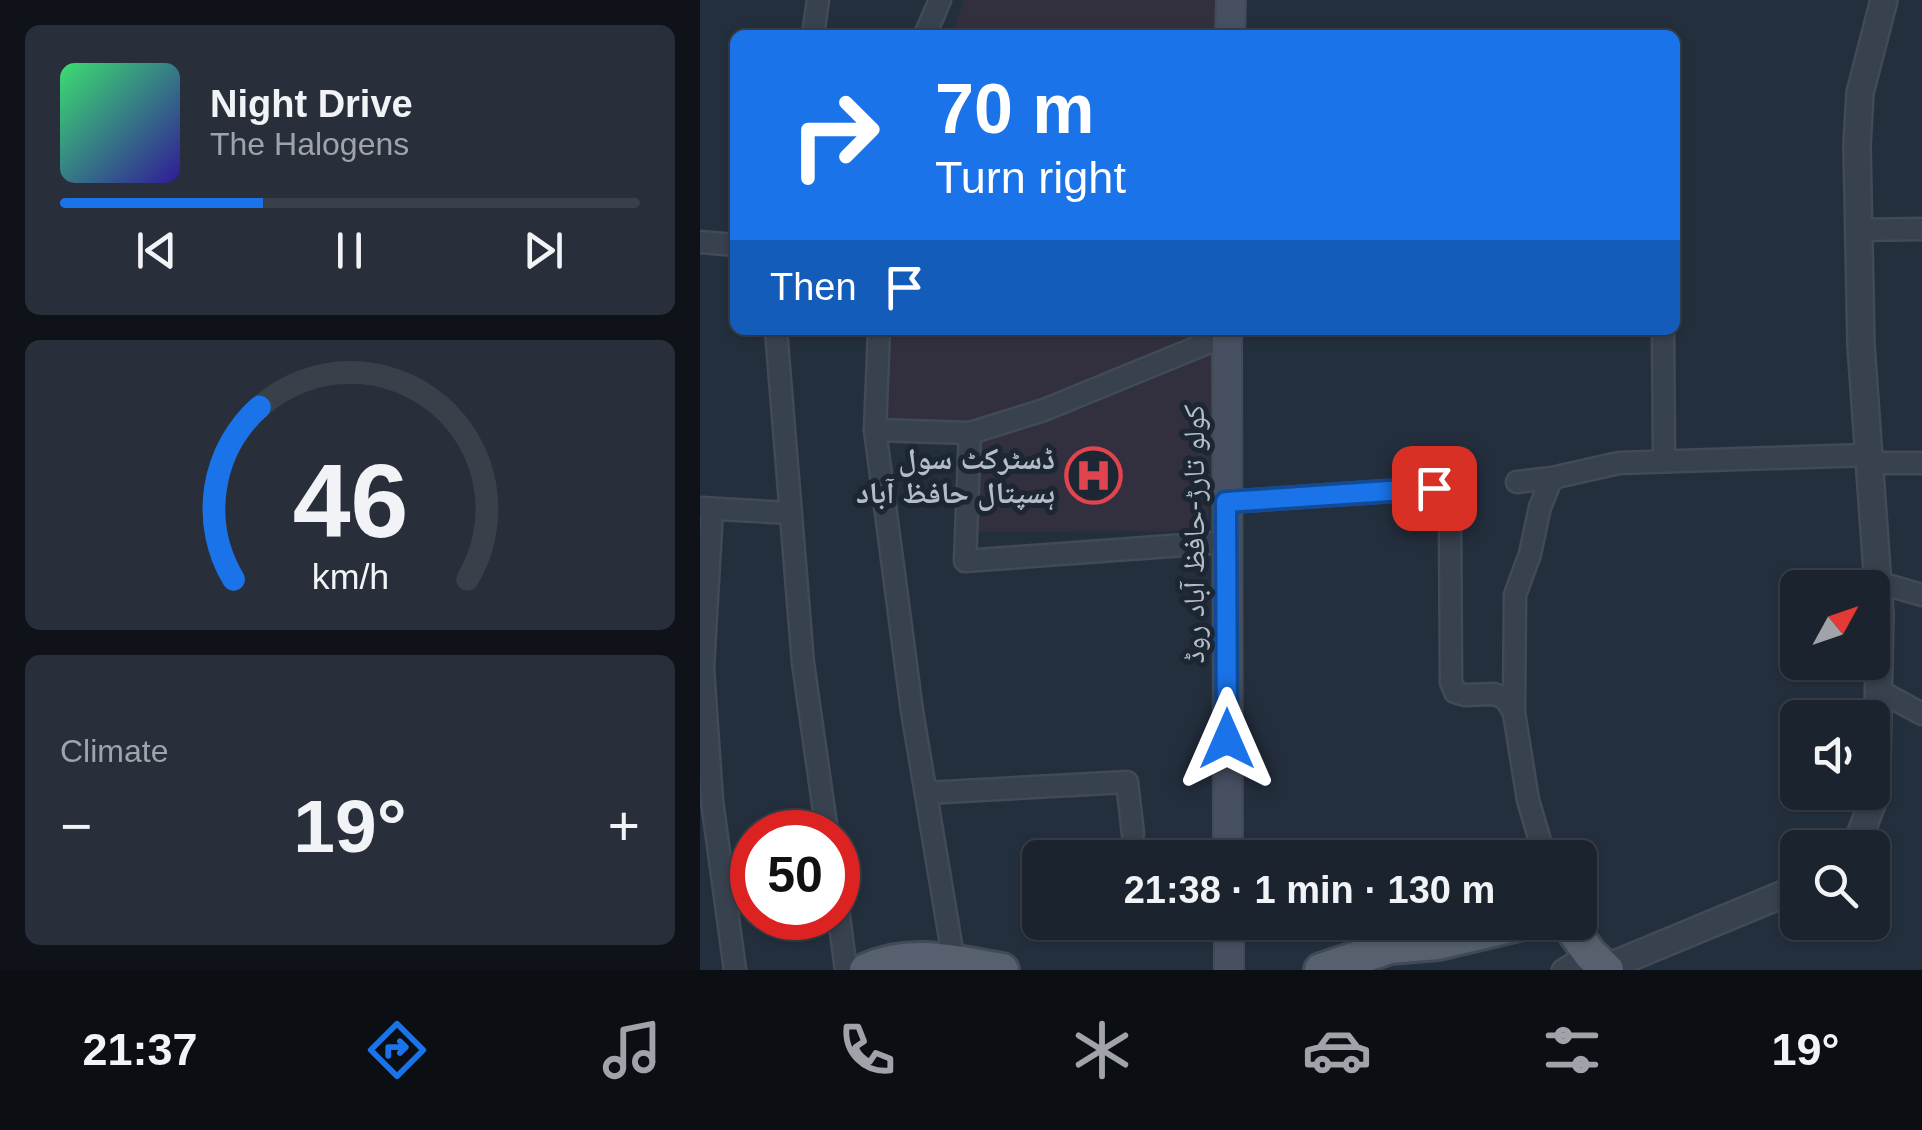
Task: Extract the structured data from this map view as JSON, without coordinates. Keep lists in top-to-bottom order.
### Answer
{
  "streets": {
    "main road": ["کولو تارڑ-حافظ آباد روڈ"]
  },
  "places": {
    "hospital": ["ڈسٹرکٹ سول ہسپتال حافظ آباد"]
  },
  "north": "top right",
  "page": {
    "turn": ["70 m", "Turn right"],
    "song": ["Night Drive", "The Halogens"],
    "then": "Then",
    "tile": "Climate",
    "heat": ["−", "19°", "+"],
    "limit": "50",
    "trip": "21:38 · 1 min · 130 m",
    "tabs": ["21:37", "19°"],
    "gauge": ["46", "km/h"]
  }
}
